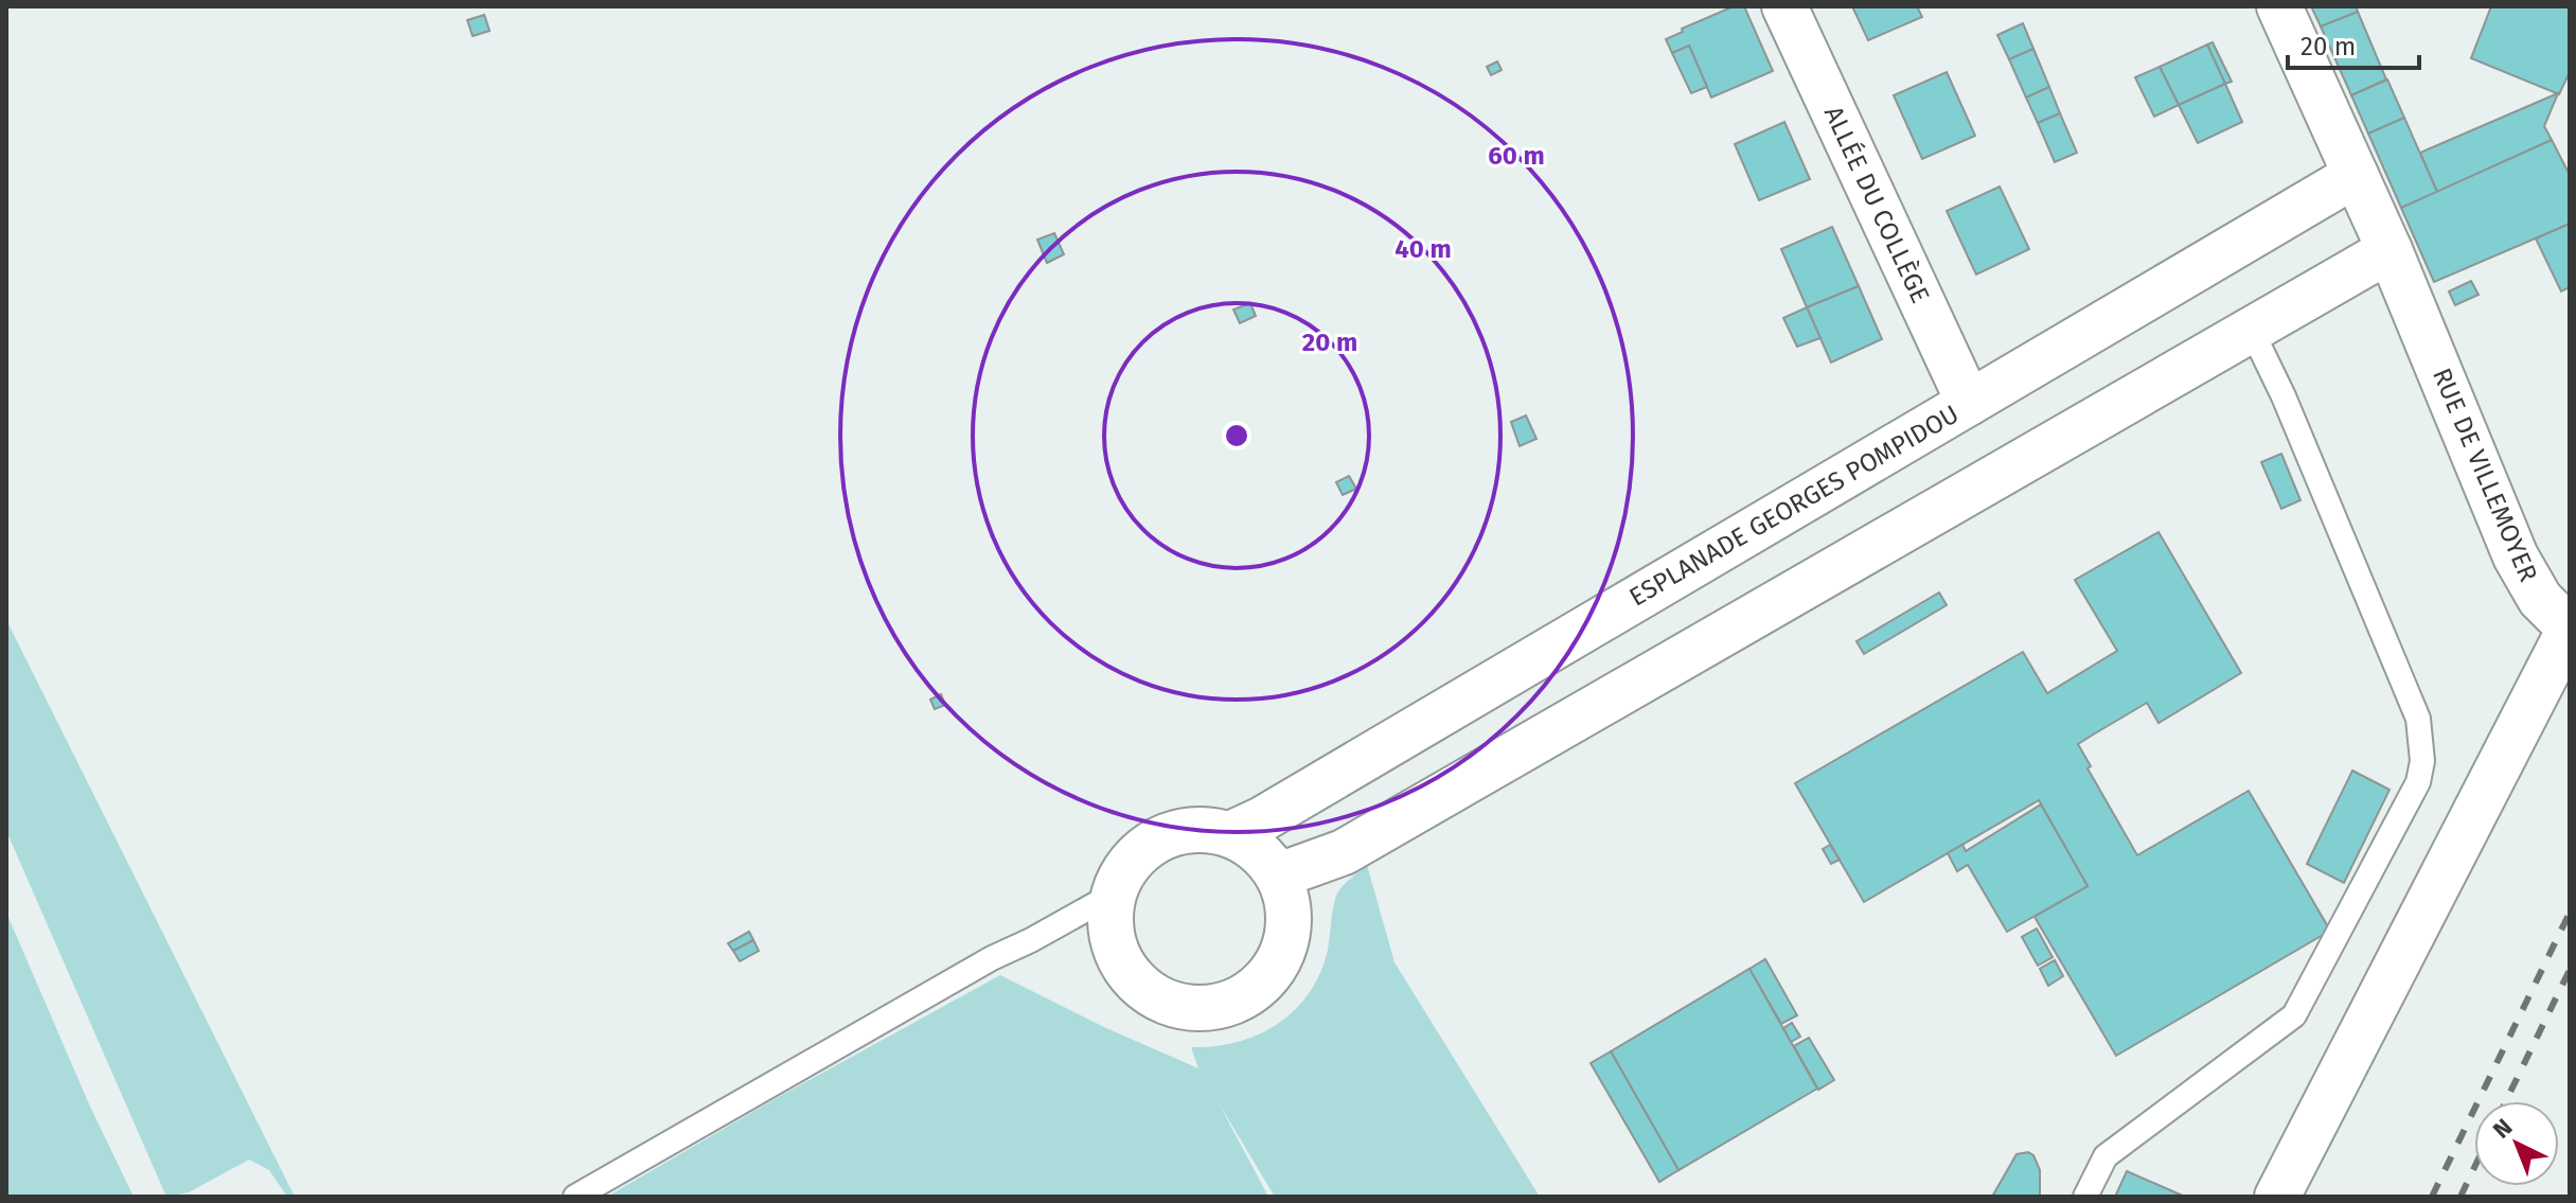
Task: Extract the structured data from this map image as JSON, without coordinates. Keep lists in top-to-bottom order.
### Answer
{
  "streets": {
    "street": ["ALLÉE DU COLLÈGE", "RUE DE VILLEMOYER", "ESPLANADE GEORGES POMPIDOU"]
  },
  "crossings": [
    ["ALLÉE DU COLLÈGE", "ESPLANADE GEORGES POMPIDOU"],
    ["RUE DE VILLEMOYER", "ESPLANADE GEORGES POMPIDOU"]
  ],
  "scale_bar": "20 m",
  "north": "top left",
  "rings": ["60 m", "40 m", "20 m"]
}
